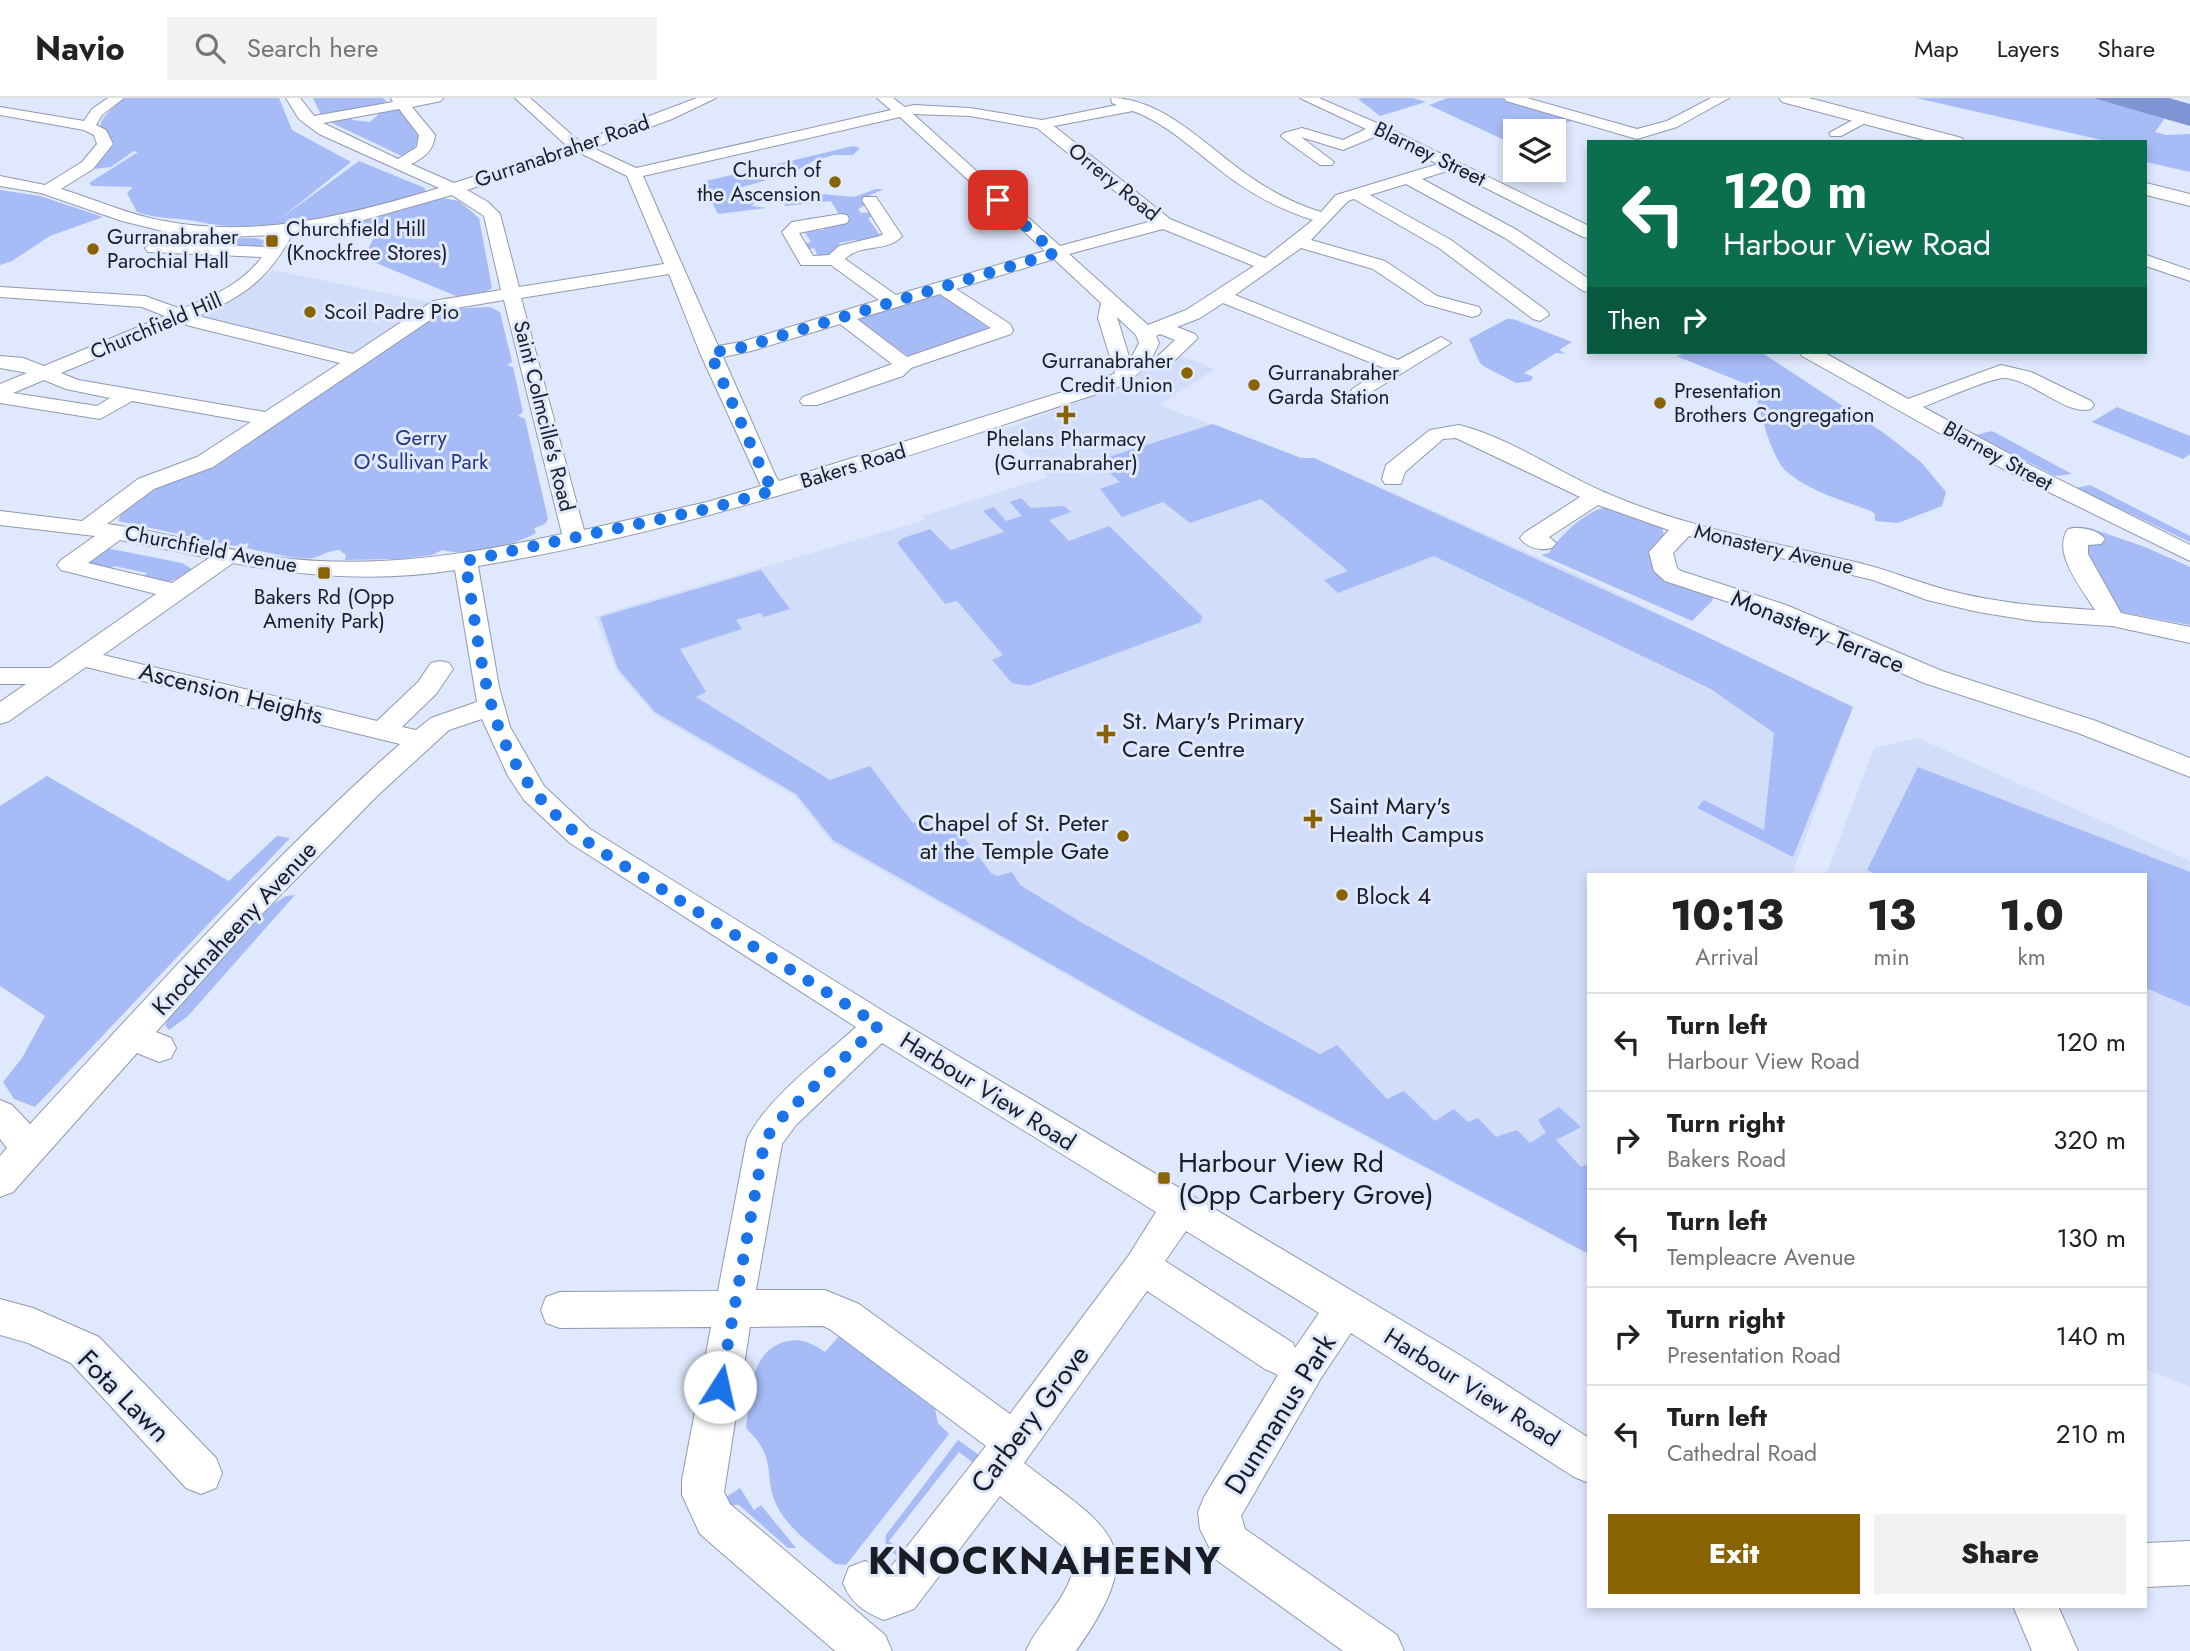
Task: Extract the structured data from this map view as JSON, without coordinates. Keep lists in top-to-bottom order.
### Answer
{
  "streets": {
    "street": [
      "Gurranabraher Road",
      "Blarney Street",
      "Orrery Road",
      "Churchfield Hill",
      "Saint Colmcille's Road",
      "Bakers Road",
      "Churchfield Avenue",
      "Monastery Avenue",
      "Monastery Terrace",
      "Ascension Heights",
      "Knocknaheeny Avenue",
      "Harbour View Road",
      "Fota Lawn",
      "Dunmanus Park",
      "Carbery Grove"
    ]
  },
  "crossings": [
    ["Gurranabraher Road", "Churchfield Hill"],
    ["Gurranabraher Road", "Saint Colmcille's Road"],
    ["Saint Colmcille's Road", "Bakers Road"],
    ["Bakers Road", "Churchfield Avenue"],
    ["Bakers Road", "Harbour View Road"],
    ["Churchfield Avenue", "Harbour View Road"],
    ["Monastery Avenue", "Monastery Terrace"],
    ["Ascension Heights", "Knocknaheeny Avenue"],
    ["Knocknaheeny Avenue", "Harbour View Road"],
    ["Harbour View Road", "Dunmanus Park"],
    ["Harbour View Road", "Carbery Grove"],
    ["Dunmanus Park", "Carbery Grove"]
  ],
  "districts": ["KNOCKNAHEENY"],
  "parks": ["Gerry O'Sullivan Park"],
  "places": {
    "other": [
      "Church of the Ascension",
      "Gurranabraher Parochial Hall",
      "Scoil Padre Pio",
      "Gurranabraher Credit Union",
      "Gurranabraher Garda Station",
      "Presentation Brothers Congregation",
      "Chapel of St. Peter at the Temple Gate",
      "Block 4"
    ],
    "transit": ["Churchfield Hill (Knockfree Stores)", "Bakers Rd (Opp Amenity Park)", "Harbour View Rd (Opp Carbery Grove)"],
    "health": ["Phelans Pharmacy (Gurranabraher)", "St. Mary's Primary Care Centre", "Saint Mary's Health Campus"]
  },
  "page": {
    "header": "Navio",
    "search": "Search here",
    "nav": ["Map", "Layers", "Share"],
    "turn": ["120 m", "Harbour View Road"],
    "then": "Then",
    "eta": [
      "10:13",
      "Arrival",
      "13",
      "min",
      "1.0",
      "km"
    ],
    "list": [
      {
        "name": "Turn left",
        "note": "Harbour View Road",
        "value": "120 m"
      },
      {
        "name": "Turn right",
        "note": "Bakers Road",
        "value": "320 m"
      },
      {
        "name": "Turn left",
        "note": "Templeacre Avenue",
        "value": "130 m"
      },
      {
        "name": "Turn right",
        "note": "Presentation Road",
        "value": "140 m"
      },
      {
        "name": "Turn left",
        "note": "Cathedral Road",
        "value": "210 m"
      }
    ],
    "buttons": ["Exit", "Share"]
  }
}
